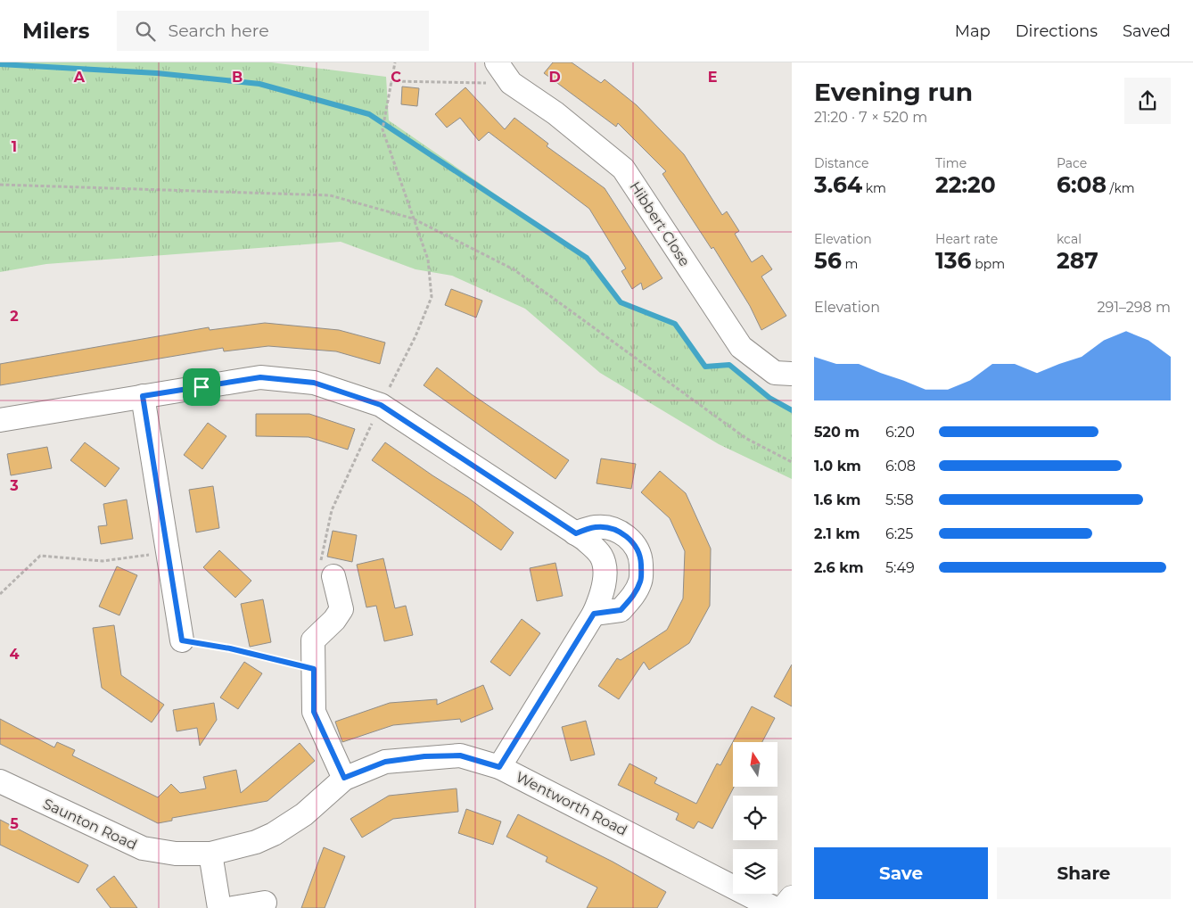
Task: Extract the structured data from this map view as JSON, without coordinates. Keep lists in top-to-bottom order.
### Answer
{
  "streets": {
    "street": ["Hibbert Close", "Wentworth Road", "Saunton Road"]
  },
  "crossings": [
    ["Wentworth Road", "Saunton Road"]
  ],
  "north": "top",
  "page": {
    "header": "Milers",
    "search": "Search here",
    "nav": ["Map", "Directions", "Saved"],
    "heading": ["Evening run", "21:20 · 7 × 520 m"],
    "stats": [
      ["Distance", "3.64 km"],
      ["Time", "22:20"],
      ["Pace", "6:08 /km"],
      ["Elevation", "56 m"],
      ["Heart rate", "136 bpm"],
      ["kcal", "287"]
    ],
    "chart": ["Elevation", "291–298 m"],
    "list": [
      {
        "name": "520 m",
        "note": "6:20"
      },
      {
        "name": "1.0 km",
        "note": "6:08"
      },
      {
        "name": "1.6 km",
        "note": "5:58"
      },
      {
        "name": "2.1 km",
        "note": "6:25"
      },
      {
        "name": "2.6 km",
        "note": "5:49"
      }
    ],
    "buttons": ["Save", "Share"]
  },
  "grid": {
    "columns": [
      "A",
      "B",
      "C",
      "D",
      "E"
    ],
    "rows": [
      "1",
      "2",
      "3",
      "4",
      "5"
    ]
  }
}
